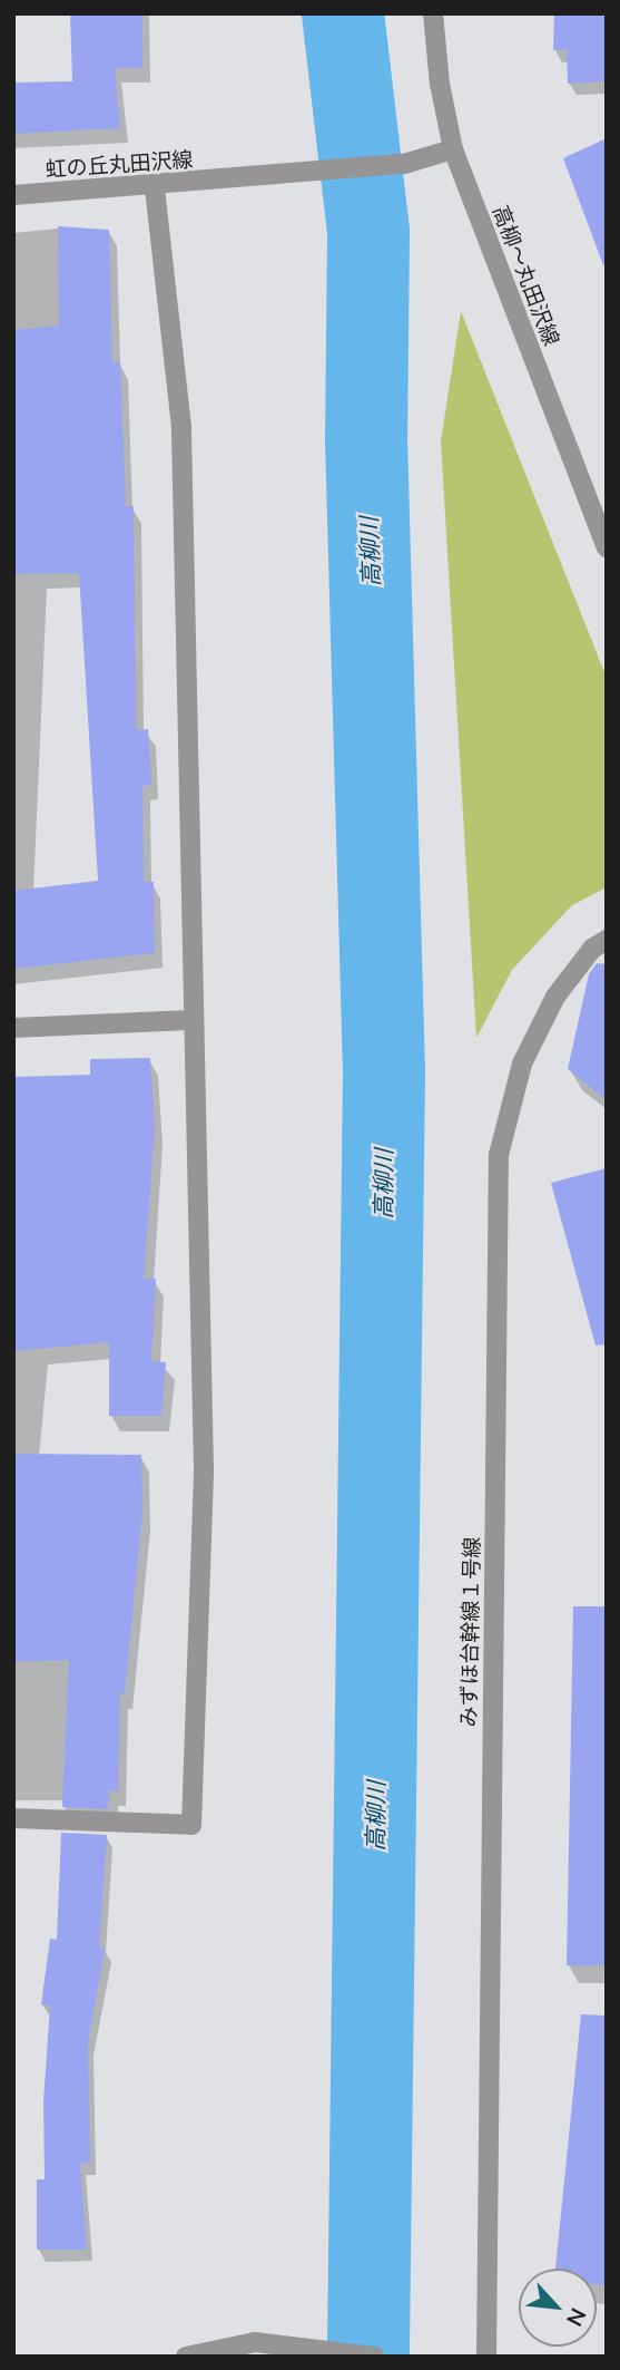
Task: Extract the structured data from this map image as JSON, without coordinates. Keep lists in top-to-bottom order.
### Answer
{
  "streets": {
    "street": ["虹の丘丸田沢線", "高柳～丸田沢線", "みずほ台幹線１号線"]
  },
  "crossings": [
    ["虹の丘丸田沢線", "高柳～丸田沢線"]
  ],
  "water": ["高柳川"],
  "north": "bottom right"
}
